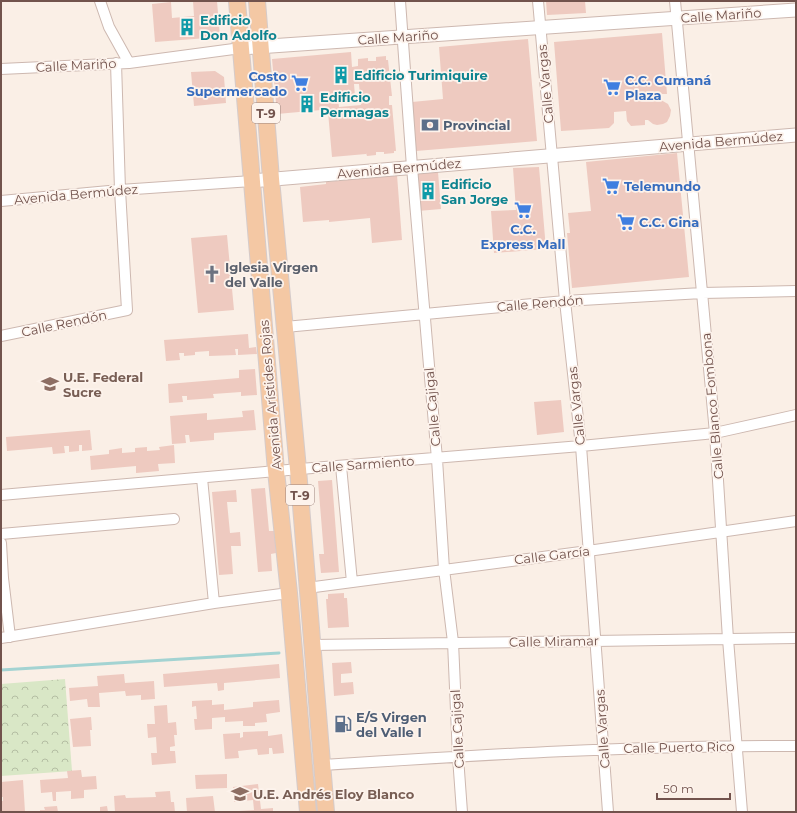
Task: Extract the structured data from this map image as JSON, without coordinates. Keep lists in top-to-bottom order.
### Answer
{
  "streets": {
    "main road": ["T-9", "Avenida Arístides Rojas"],
    "street": [
      "Calle Mariño",
      "Calle Vargas",
      "Avenida Bermúdez",
      "Calle Rendón",
      "Calle Blanco Fombona",
      "Calle Cajigal",
      "Calle Sarmiento",
      "Calle García",
      "Calle Miramar",
      "Calle Puerto Rico"
    ]
  },
  "crossings": [
    ["Calle Mariño", "Calle Vargas"],
    ["Calle Mariño", "Avenida Arístides Rojas"],
    ["Calle Mariño", "Calle Blanco Fombona"],
    ["Calle Mariño", "Calle Cajigal"],
    ["Calle Vargas", "Avenida Bermúdez"],
    ["Calle Vargas", "Calle Rendón"],
    ["Calle Vargas", "Calle Sarmiento"],
    ["Calle Vargas", "Calle García"],
    ["Calle Vargas", "Calle Miramar"],
    ["Calle Vargas", "Calle Puerto Rico"],
    ["Avenida Bermúdez", "Calle Rendón"],
    ["Avenida Bermúdez", "Avenida Arístides Rojas"],
    ["Avenida Bermúdez", "Calle Blanco Fombona"],
    ["Avenida Bermúdez", "Calle Cajigal"],
    ["Calle Rendón", "Avenida Arístides Rojas"],
    ["Calle Rendón", "Calle Blanco Fombona"],
    ["Calle Rendón", "Calle Cajigal"],
    ["Avenida Arístides Rojas", "Calle Sarmiento"],
    ["Avenida Arístides Rojas", "Calle García"],
    ["Avenida Arístides Rojas", "Calle Miramar"],
    ["Avenida Arístides Rojas", "Calle Puerto Rico"],
    ["Calle Blanco Fombona", "Calle Sarmiento"],
    ["Calle Blanco Fombona", "Calle García"],
    ["Calle Blanco Fombona", "Calle Miramar"],
    ["Calle Blanco Fombona", "Calle Puerto Rico"],
    ["Calle Cajigal", "Calle Sarmiento"],
    ["Calle Cajigal", "Calle García"],
    ["Calle Cajigal", "Calle Miramar"],
    ["Calle Cajigal", "Calle Puerto Rico"]
  ],
  "places": {
    "building": [
      "Edificio Don Adolfo",
      "Edificio Turimiquire",
      "Edificio Permagas",
      "Edificio San Jorge"
    ],
    "supermarket": [
      "Costo Supermercado",
      "C.C. Cumaná Plaza",
      "Telemundo",
      "C.C. Express Mall",
      "C.C. Gina"
    ],
    "bank": ["Provincial"],
    "church": ["Iglesia Virgen del Valle"],
    "school or university": ["U.E. Federal Sucre", "U.E. Andrés Eloy Blanco"],
    "fuel station": ["E/S Virgen del Valle I"]
  },
  "scale_bar": "50 m"
}
